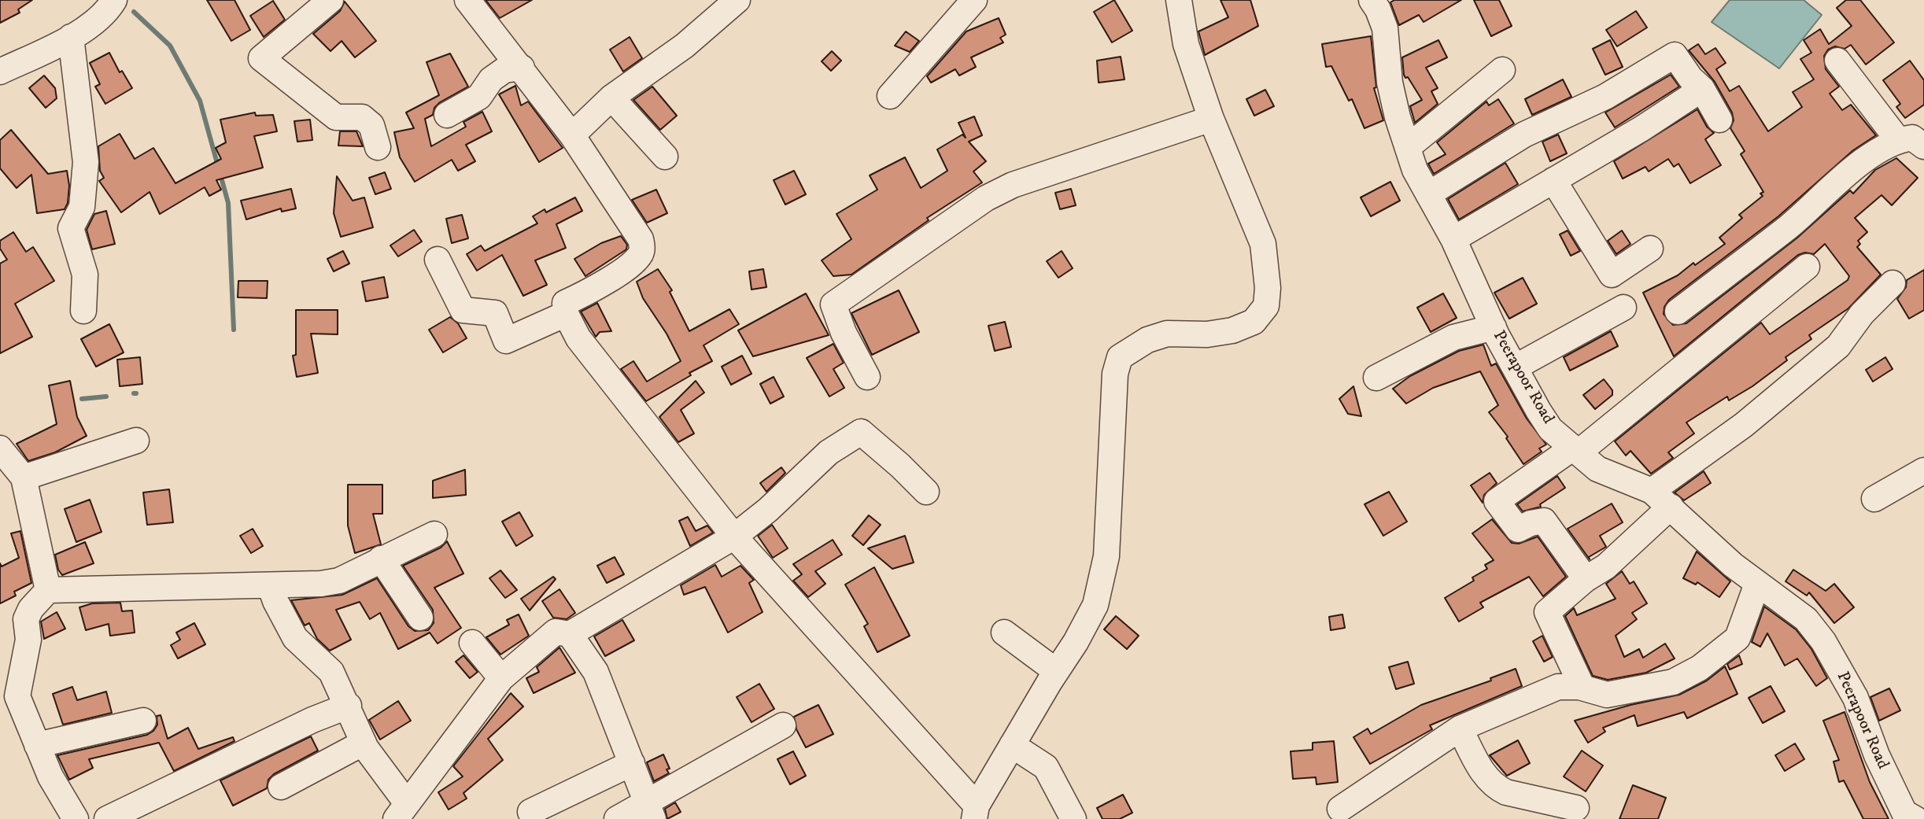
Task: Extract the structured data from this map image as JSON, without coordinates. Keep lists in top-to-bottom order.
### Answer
{
  "streets": {
    "street": ["Peerapoor Road"]
  }
}
